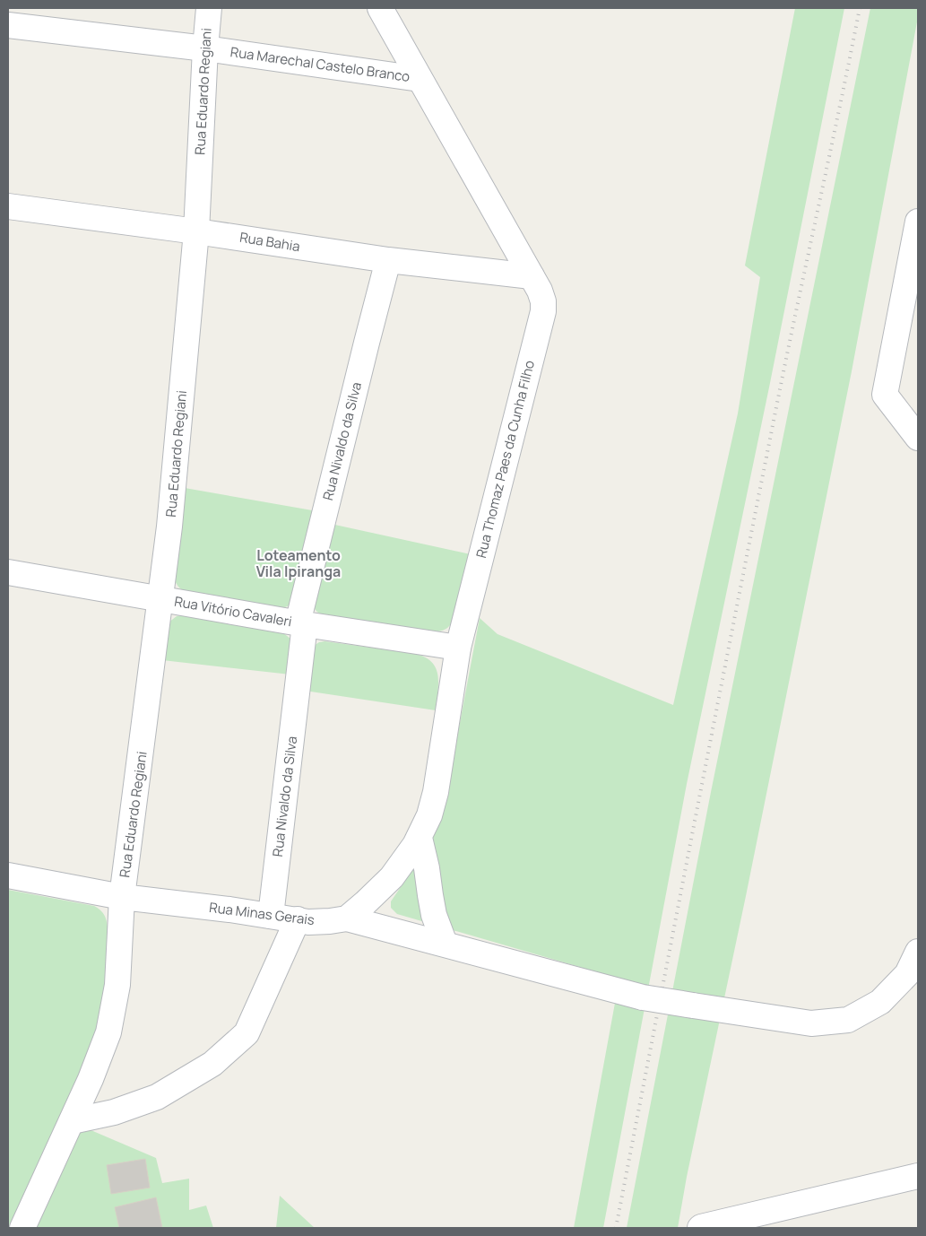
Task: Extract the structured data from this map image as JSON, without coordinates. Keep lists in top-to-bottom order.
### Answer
{
  "streets": {
    "street": [
      "Rua Marechal Castelo Branco",
      "Rua Eduardo Regiani",
      "Rua Bahia",
      "Rua Nivaldo da Silva",
      "Rua Thomaz Paes da Cunha Filho",
      "Rua Vitório Cavaleri",
      "Rua Minas Gerais"
    ]
  },
  "crossings": [
    ["Rua Marechal Castelo Branco", "Rua Eduardo Regiani"],
    ["Rua Marechal Castelo Branco", "Rua Thomaz Paes da Cunha Filho"],
    ["Rua Eduardo Regiani", "Rua Bahia"],
    ["Rua Eduardo Regiani", "Rua Vitório Cavaleri"],
    ["Rua Eduardo Regiani", "Rua Minas Gerais"],
    ["Rua Bahia", "Rua Nivaldo da Silva"],
    ["Rua Bahia", "Rua Thomaz Paes da Cunha Filho"],
    ["Rua Nivaldo da Silva", "Rua Vitório Cavaleri"],
    ["Rua Nivaldo da Silva", "Rua Minas Gerais"],
    ["Rua Thomaz Paes da Cunha Filho", "Rua Vitório Cavaleri"],
    ["Rua Thomaz Paes da Cunha Filho", "Rua Minas Gerais"]
  ],
  "districts": ["Loteamento Vila Ipiranga"]
}
